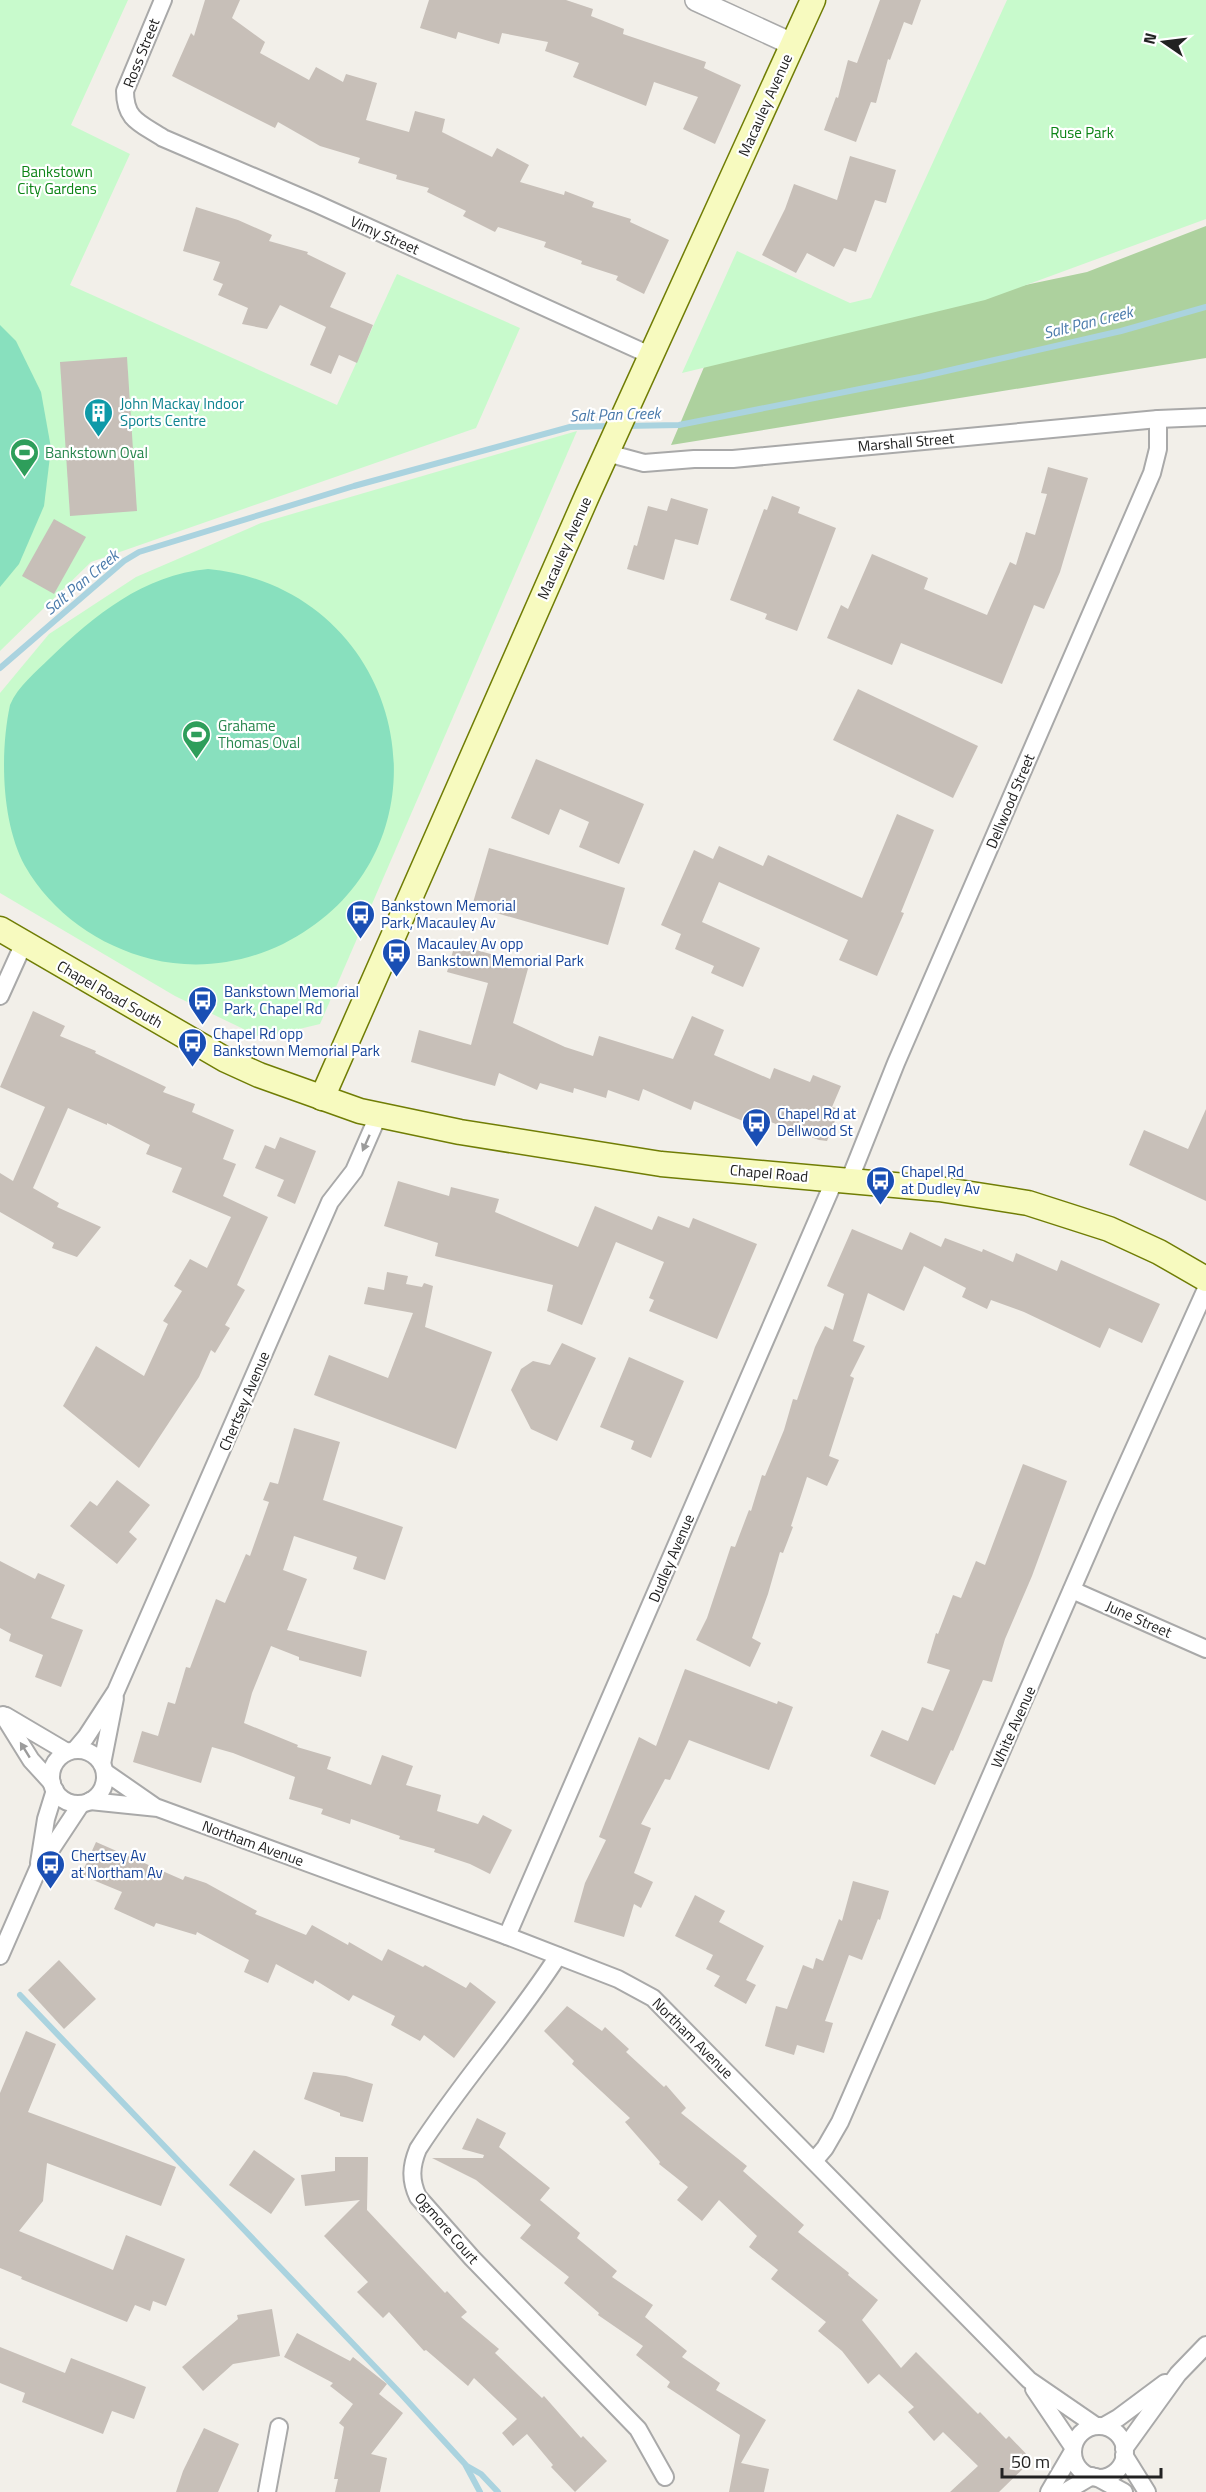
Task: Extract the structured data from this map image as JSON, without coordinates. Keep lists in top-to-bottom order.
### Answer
{
  "streets": {
    "main road": ["Macauley Avenue", "Chapel Road South", "Chapel Road"],
    "street": [
      "Ross Street",
      "Vimy Street",
      "Marshall Street",
      "Dellwood Street",
      "Chertsey Avenue",
      "Dudley Avenue",
      "June Street",
      "White Avenue",
      "Northam Avenue",
      "Ogmore Court"
    ]
  },
  "crossings": [
    ["Ross Street", "Vimy Street"],
    ["Macauley Avenue", "Vimy Street"],
    ["Macauley Avenue", "Marshall Street"],
    ["Macauley Avenue", "Chapel Road South"],
    ["Macauley Avenue", "Chapel Road"],
    ["Marshall Street", "Dellwood Street"],
    ["Dellwood Street", "Chapel Road"],
    ["Dellwood Street", "Dudley Avenue"],
    ["Chapel Road South", "Chapel Road"],
    ["Chapel Road", "Chertsey Avenue"],
    ["Chapel Road", "Dudley Avenue"],
    ["Chertsey Avenue", "Northam Avenue"],
    ["Dudley Avenue", "Northam Avenue"],
    ["June Street", "White Avenue"],
    ["White Avenue", "Northam Avenue"],
    ["Northam Avenue", "Ogmore Court"]
  ],
  "one_way": ["Chertsey Avenue"],
  "water": ["Salt Pan Creek"],
  "parks": ["Ruse Park", "Bankstown City Gardens"],
  "places": {
    "building": ["John Mackay Indoor Sports Centre"],
    "sports": ["Bankstown Oval", "Grahame Thomas Oval"],
    "bus stop": [
      "Bankstown Memorial Park, Macauley Av",
      "Macauley Av opp Bankstown Memorial Park",
      "Bankstown Memorial Park, Chapel Rd",
      "Chapel Rd opp Bankstown Memorial Park",
      "Chapel Rd at Dellwood St",
      "Chapel Rd at Dudley Av",
      "Chertsey Av at Northam Av"
    ]
  },
  "scale_bar": "50 m",
  "north": "left"
}
